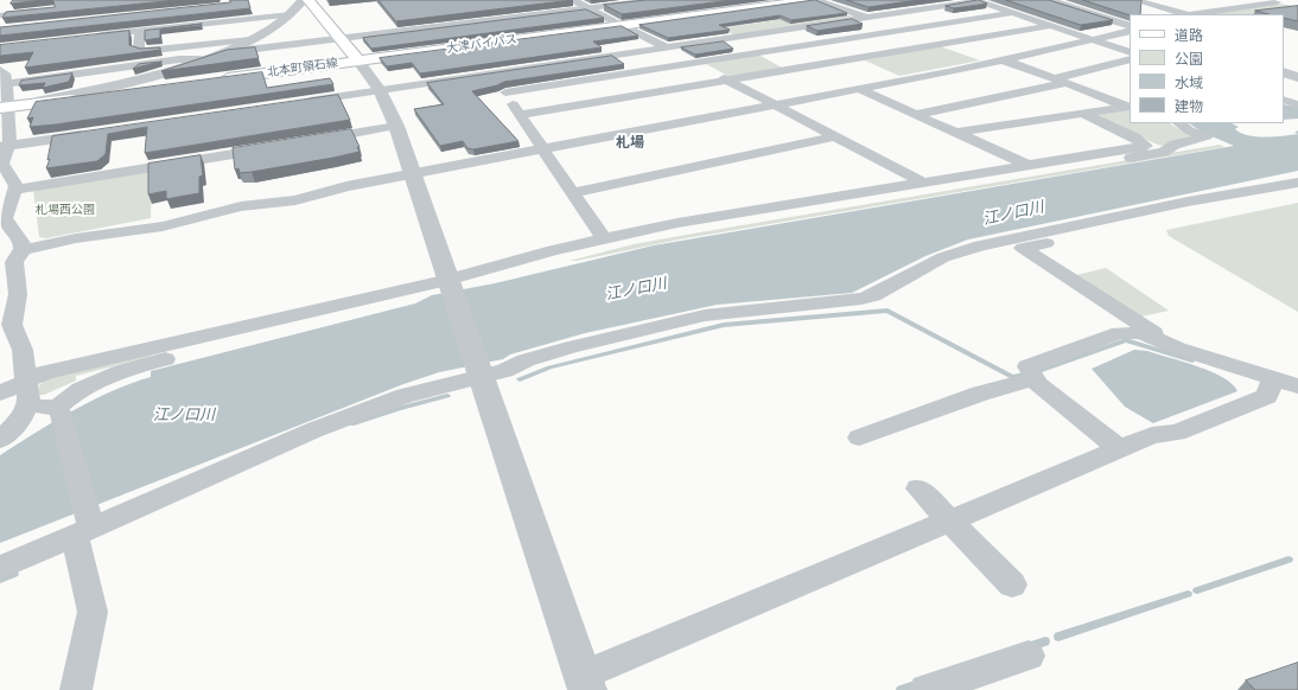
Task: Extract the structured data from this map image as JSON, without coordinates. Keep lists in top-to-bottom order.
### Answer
{
  "streets": {
    "main road": ["大津バイパス", "北本町領石線"]
  },
  "crossings": [
    ["大津バイパス", "北本町領石線"]
  ],
  "districts": ["札場"],
  "water": ["江ノ口川"],
  "parks": ["札場西公園"],
  "legend": [
    "道路",
    "公園",
    "水域",
    "建物"
  ]
}
